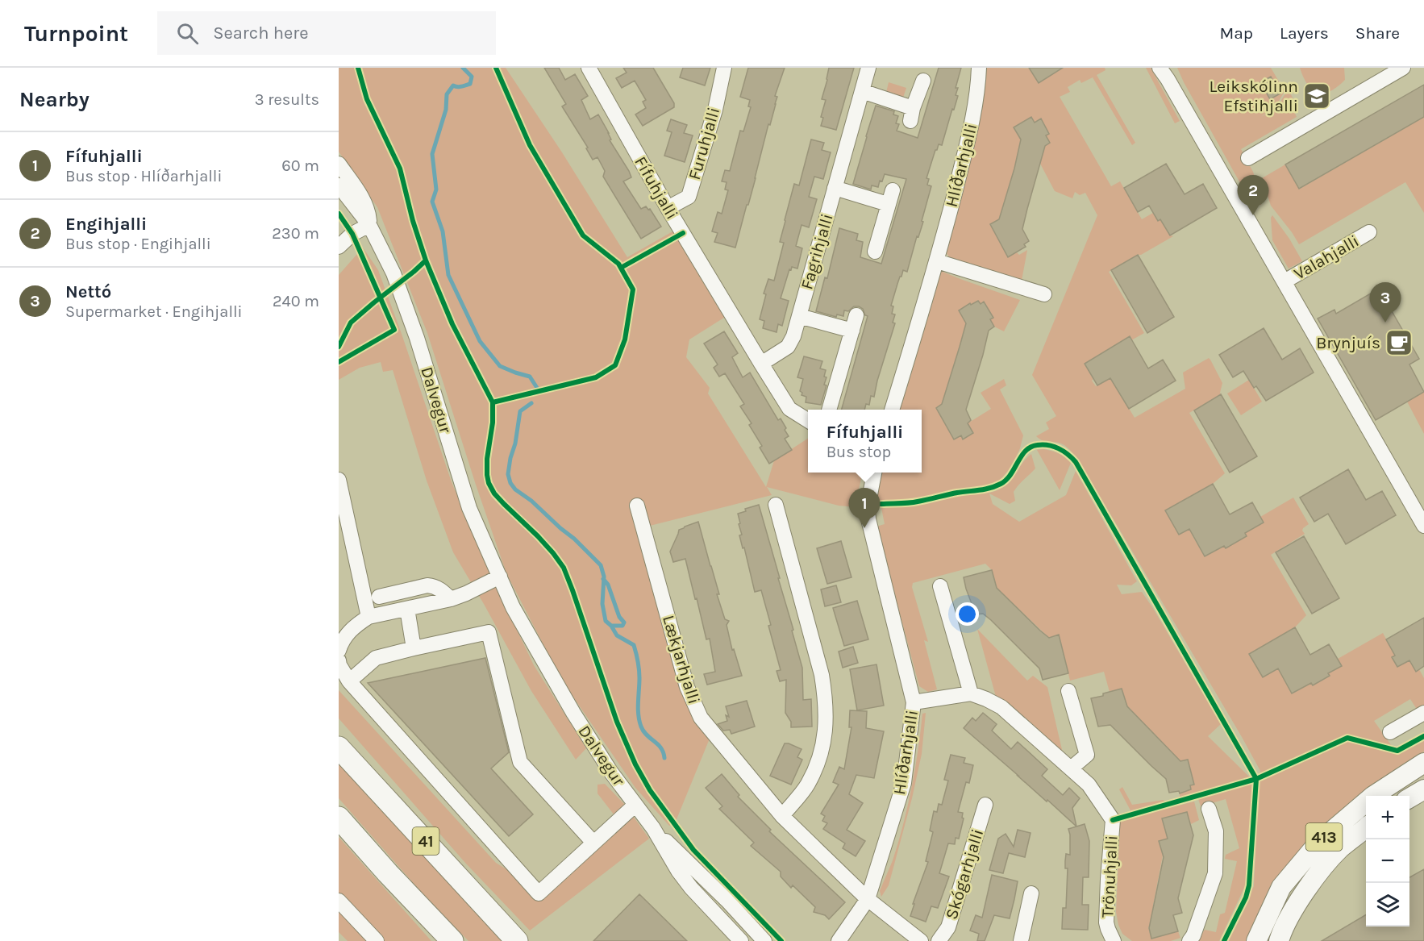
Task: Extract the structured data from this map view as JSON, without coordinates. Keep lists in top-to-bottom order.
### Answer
{
  "streets": {
    "highway": ["41"],
    "main road": ["413"],
    "street": [
      "Furuhjalli",
      "Hlíðarhjalli",
      "Fífuhjalli",
      "Fagrihjalli",
      "Valahjalli",
      "Dalvegur",
      "Lækjarhjalli",
      "Skógarhjalli",
      "Trönuhjalli"
    ]
  },
  "crossings": [
    ["Furuhjalli", "Fífuhjalli"],
    ["Hlíðarhjalli", "Lækjarhjalli"],
    ["Fífuhjalli", "Fagrihjalli"]
  ],
  "places": {
    "school or university": ["Leikskólinn Efstihjalli"],
    "cafe": ["Brynjuís"]
  },
  "page": {
    "header": "Turnpoint",
    "search": "Search here",
    "nav": ["Map", "Layers", "Share"],
    "heading": ["Nearby", "3 results"],
    "list": [
      {
        "mark": "1",
        "name": "Fífuhjalli",
        "note": "Bus stop · Hlíðarhjalli",
        "value": "60 m"
      },
      {
        "mark": "2",
        "name": "Engihjalli",
        "note": "Bus stop · Engihjalli",
        "value": "230 m"
      },
      {
        "mark": "3",
        "name": "Nettó",
        "note": "Supermarket · Engihjalli",
        "value": "240 m"
      }
    ],
    "pins": ["2", "3", "1"],
    "popup": ["Fífuhjalli", "Bus stop"],
    "map_buttons": ["+", "−"]
  }
}
